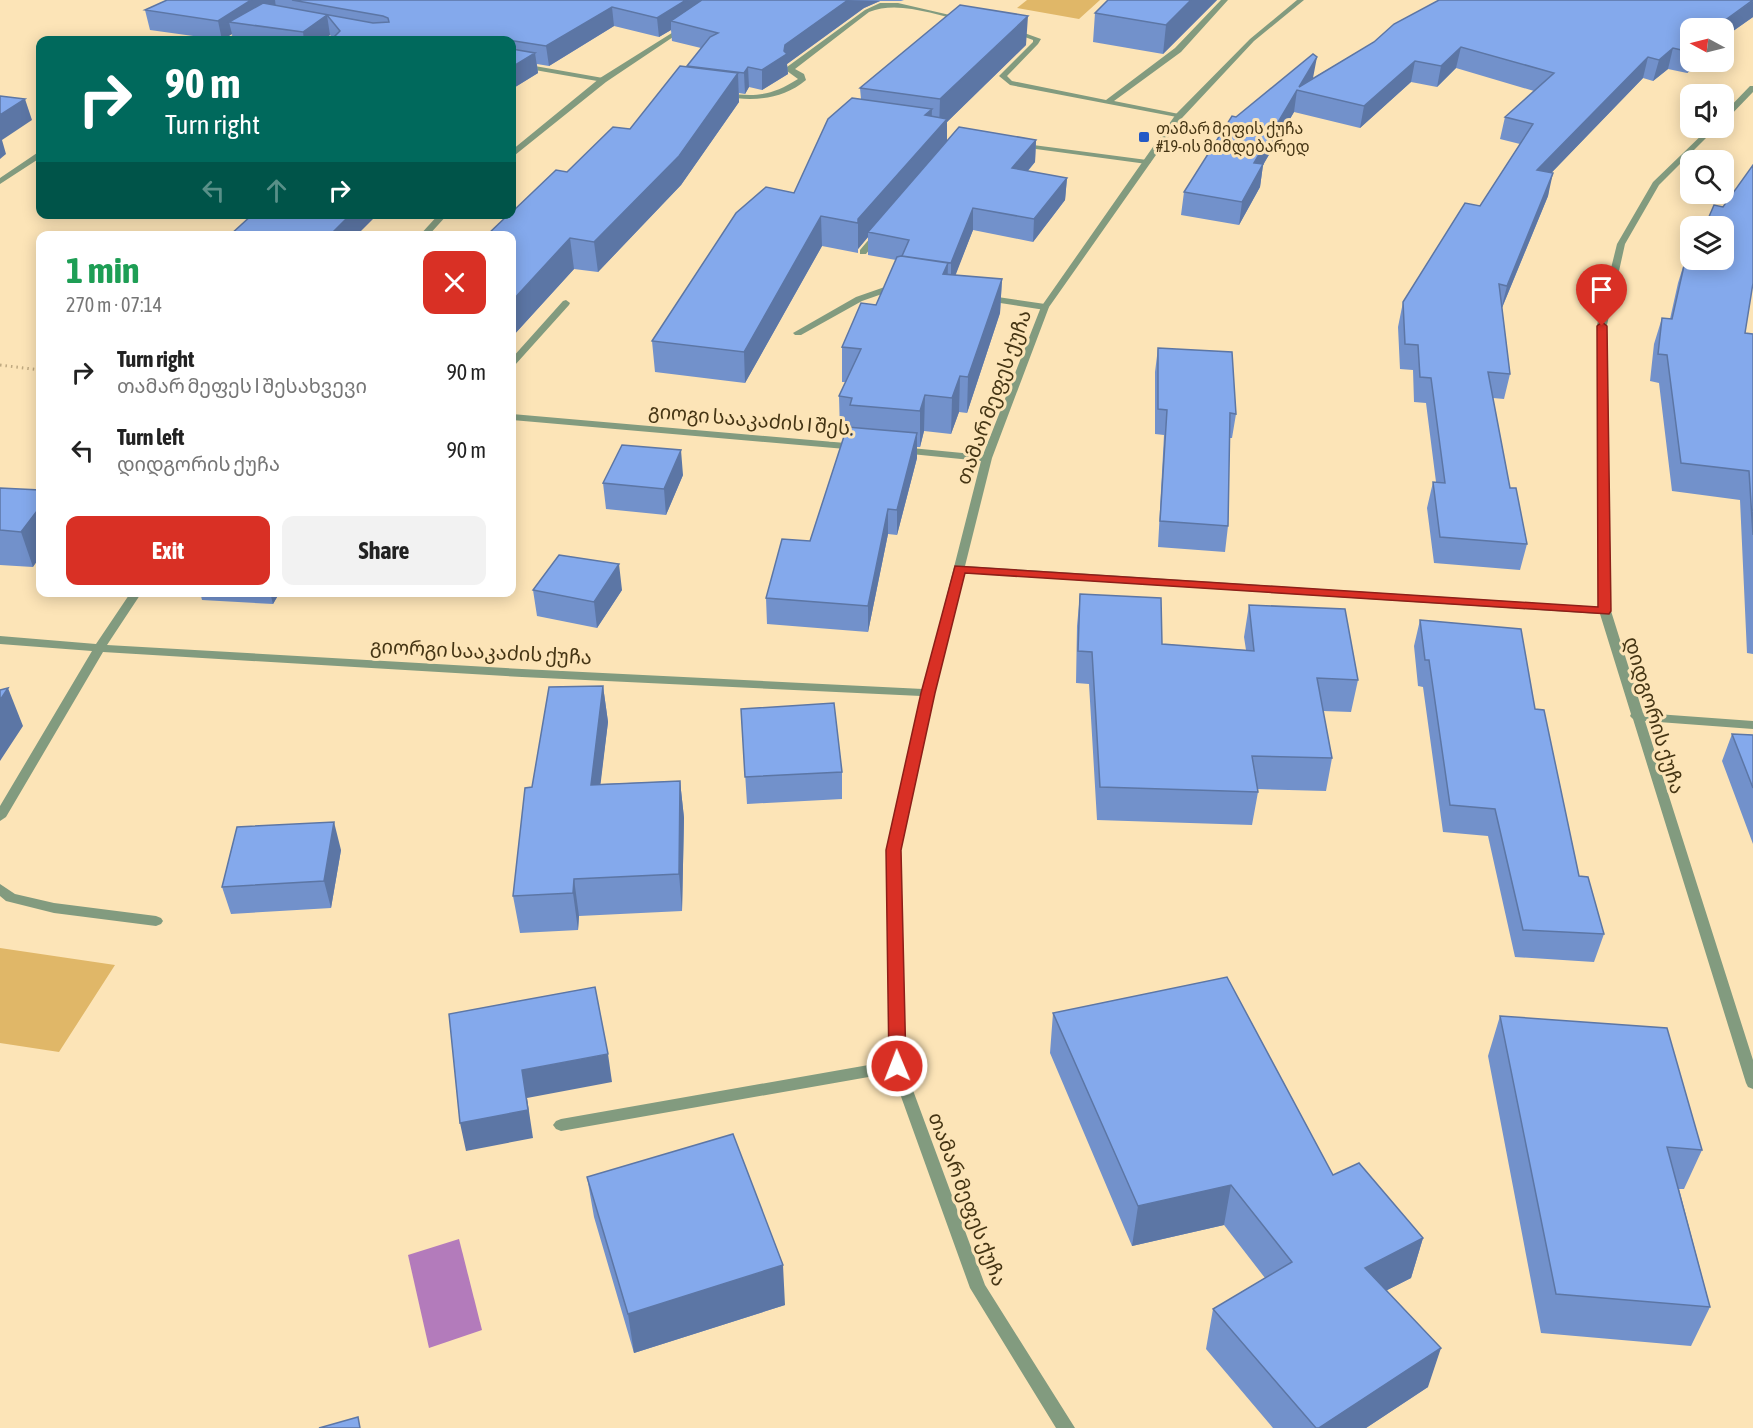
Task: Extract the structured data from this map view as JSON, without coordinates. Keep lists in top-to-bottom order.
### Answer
{
  "streets": {
    "street": [
      "თამარ მეფეს ქუჩა",
      "გიოგი სააკაძის I შეს.",
      "გიორგი სააკაძის ქუჩა",
      "დიდგორის ქუჩა"
    ]
  },
  "crossings": [
    ["თამარ მეფეს ქუჩა", "გიორგი სააკაძის ქუჩა"]
  ],
  "places": {
    "transit": ["თამარ მეფის ქუჩა #19-ის მიმდებარედ"]
  },
  "north": "left",
  "page": {
    "turn": ["90 m", "Turn right"],
    "heading": ["1 min", "270 m · 07:14"],
    "list": [
      {
        "name": "Turn right",
        "note": "თამარ მეფეს I შესახვევი",
        "value": "90 m"
      },
      {
        "name": "Turn left",
        "note": "დიდგორის ქუჩა",
        "value": "90 m"
      }
    ],
    "buttons": ["Exit", "Share"]
  }
}
